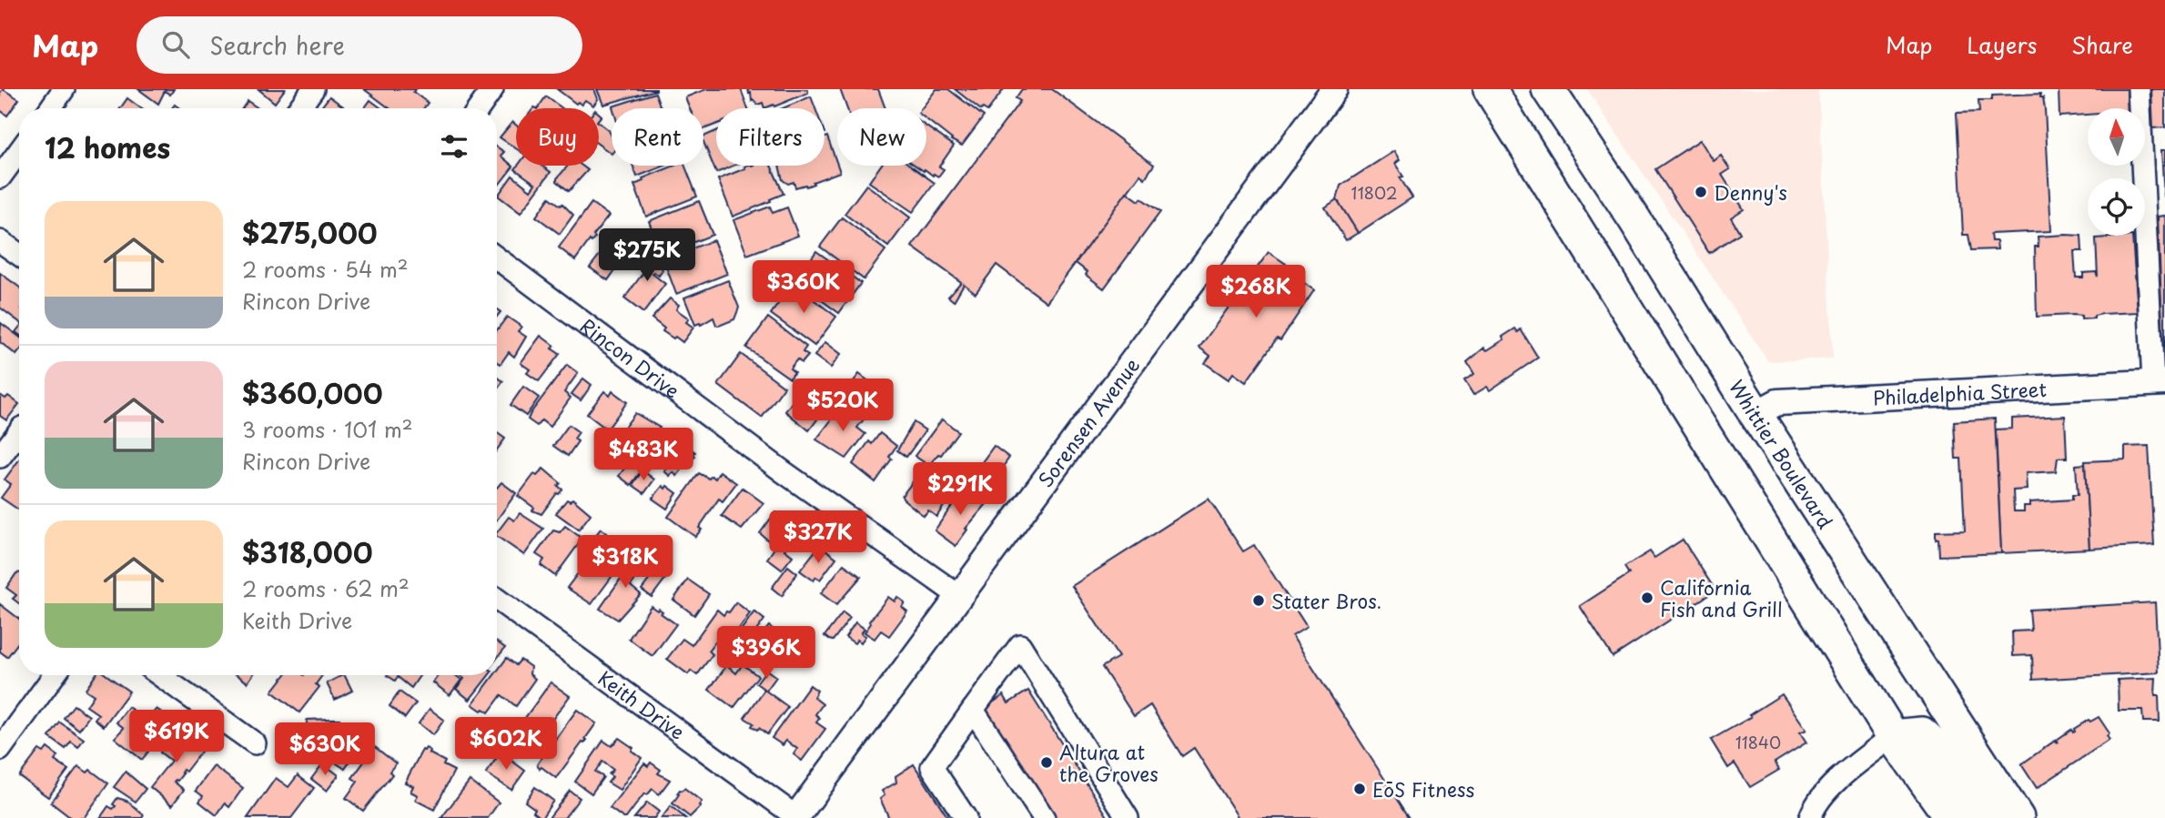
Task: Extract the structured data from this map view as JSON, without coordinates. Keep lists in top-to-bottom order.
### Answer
{
  "streets": {
    "main road": ["Whittier Boulevard"],
    "street": [
      "Rincon Drive",
      "Philadelphia Street",
      "Sorensen Avenue",
      "Keith Drive"
    ]
  },
  "crossings": [
    ["Rincon Drive", "Sorensen Avenue"],
    ["Philadelphia Street", "Whittier Boulevard"],
    ["Sorensen Avenue", "Keith Drive"]
  ],
  "places": [
    "Denny's",
    "California Fish and Grill",
    "Stater Bros.",
    "Altura at the Groves",
    "EōS Fitness"
  ],
  "house_numbers": ["11802", "11840"],
  "north": "top",
  "page": {
    "header": "Map",
    "search": "Search here",
    "nav": ["Map", "Layers", "Share"],
    "chip": [
      "Buy",
      "Rent",
      "Filters",
      "New"
    ],
    "heading": "12 homes",
    "list": [
      {
        "name": "$275,000",
        "note": "2 rooms · 54 m² · Rincon Drive"
      },
      {
        "name": "$360,000",
        "note": "3 rooms · 101 m² · Rincon Drive"
      },
      {
        "name": "$318,000",
        "note": "2 rooms · 62 m² · Keith Drive"
      }
    ],
    "price": [
      "$275K",
      "$360K",
      "$268K",
      "$520K",
      "$483K",
      "$291K",
      "$327K",
      "$318K",
      "$396K",
      "$619K",
      "$602K",
      "$630K"
    ]
  }
}
